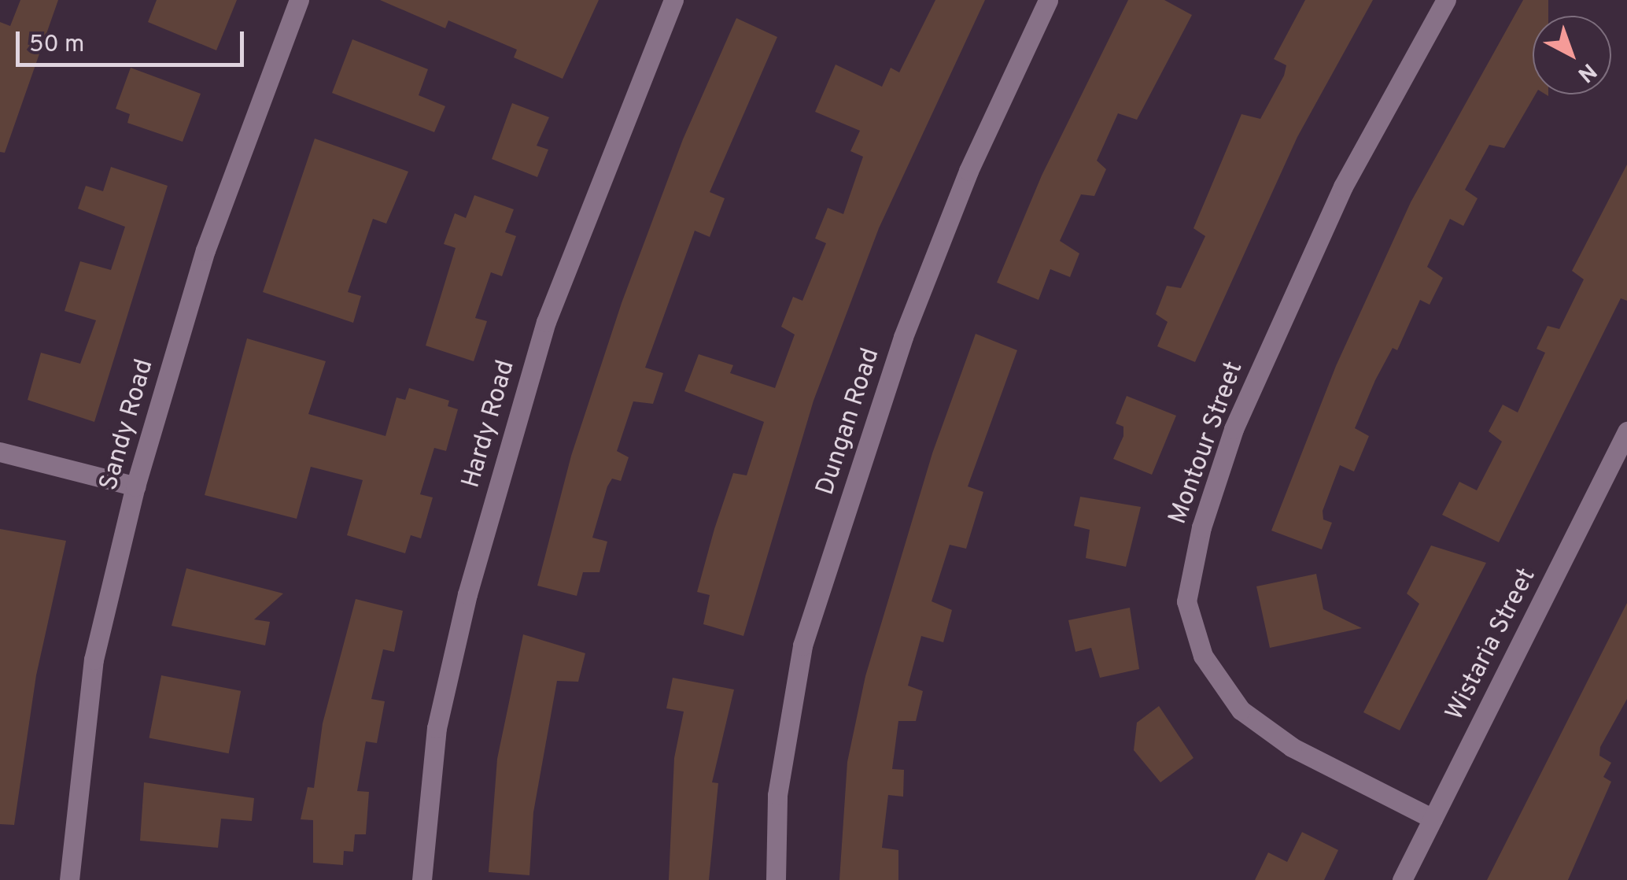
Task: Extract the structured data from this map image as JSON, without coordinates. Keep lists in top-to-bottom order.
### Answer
{
  "streets": {
    "street": [
      "Dungan Road",
      "Hardy Road",
      "Sandy Road",
      "Montour Street",
      "Wistaria Street"
    ]
  },
  "crossings": [
    ["Montour Street", "Wistaria Street"]
  ],
  "scale_bar": "50 m",
  "north": "bottom right"
}
